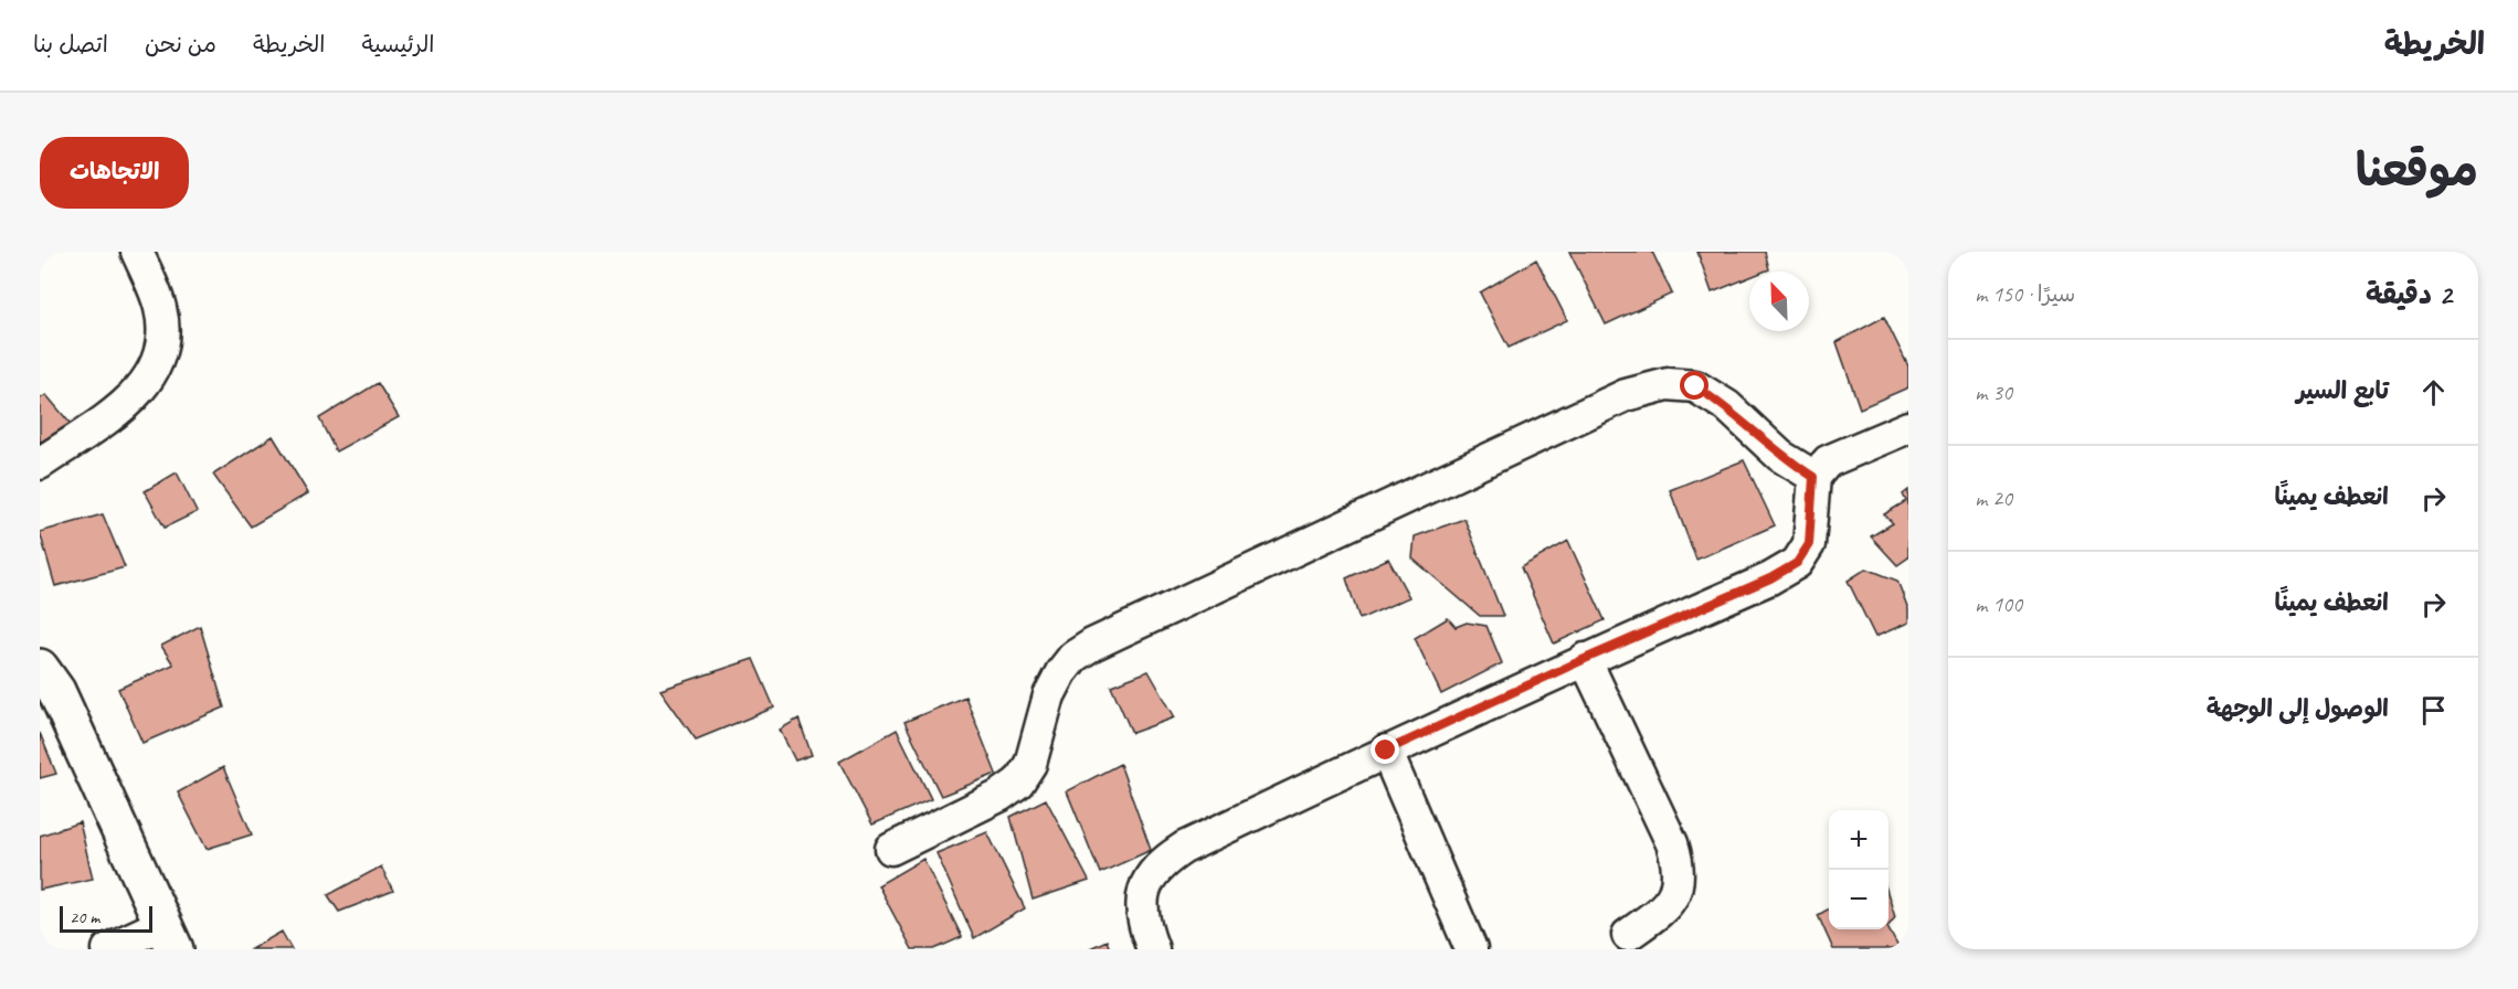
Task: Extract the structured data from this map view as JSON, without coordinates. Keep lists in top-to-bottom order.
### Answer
{
  "scale_bar": "20 m",
  "north": "top left",
  "page": {
    "header": "الخريطة",
    "nav": [
      "الرئيسية",
      "الخريطة",
      "من نحن",
      "اتصل بنا"
    ],
    "title": "موقعنا",
    "buttons": "الاتجاهات",
    "heading": ["2 دقيقة", "سيرًا · 150 m"],
    "list": [
      ["تابع السير", "30 m"],
      ["انعطف يمينًا", "20 m"],
      ["انعطف يمينًا", "100 m"],
      "الوصول إلى الوجهة"
    ],
    "map_buttons": ["+", "−"],
    "scale": "20 m"
  }
}
